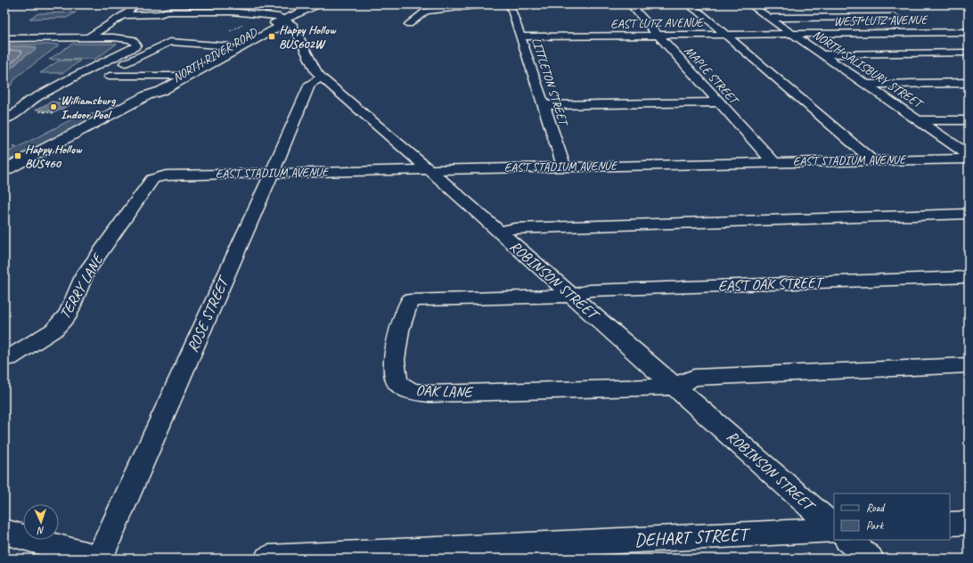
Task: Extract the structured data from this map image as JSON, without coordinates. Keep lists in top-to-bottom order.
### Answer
{
  "streets": {
    "main road": ["NORTH RIVER ROAD"],
    "street": [
      "WEST LUTZ AVENUE",
      "EAST LUTZ AVENUE",
      "NORTH SALISBURY STREET",
      "MAPLE STREET",
      "LITTLETON STREET",
      "EAST STADIUM AVENUE",
      "ROBINSON STREET",
      "EAST OAK STREET",
      "TERRY LANE",
      "ROSE STREET",
      "OAK LANE",
      "DEHART STREET"
    ]
  },
  "crossings": [
    ["WEST LUTZ AVENUE", "EAST LUTZ AVENUE"],
    ["WEST LUTZ AVENUE", "NORTH SALISBURY STREET"],
    ["EAST LUTZ AVENUE", "NORTH SALISBURY STREET"],
    ["EAST LUTZ AVENUE", "MAPLE STREET"],
    ["EAST LUTZ AVENUE", "LITTLETON STREET"],
    ["NORTH RIVER ROAD", "ROBINSON STREET"],
    ["MAPLE STREET", "EAST STADIUM AVENUE"],
    ["LITTLETON STREET", "EAST STADIUM AVENUE"],
    ["EAST STADIUM AVENUE", "ROBINSON STREET"],
    ["EAST STADIUM AVENUE", "TERRY LANE"],
    ["EAST STADIUM AVENUE", "ROSE STREET"],
    ["ROBINSON STREET", "EAST OAK STREET"],
    ["ROBINSON STREET", "ROSE STREET"],
    ["ROBINSON STREET", "OAK LANE"],
    ["EAST OAK STREET", "OAK LANE"]
  ],
  "places": {
    "transit": ["Happy Hollow BUS602W", "Happy Hollow BUS460"],
    "other": ["Williamsburg Indoor Pool"]
  },
  "legend": ["Road", "Park"],
  "north": "bottom"
}
